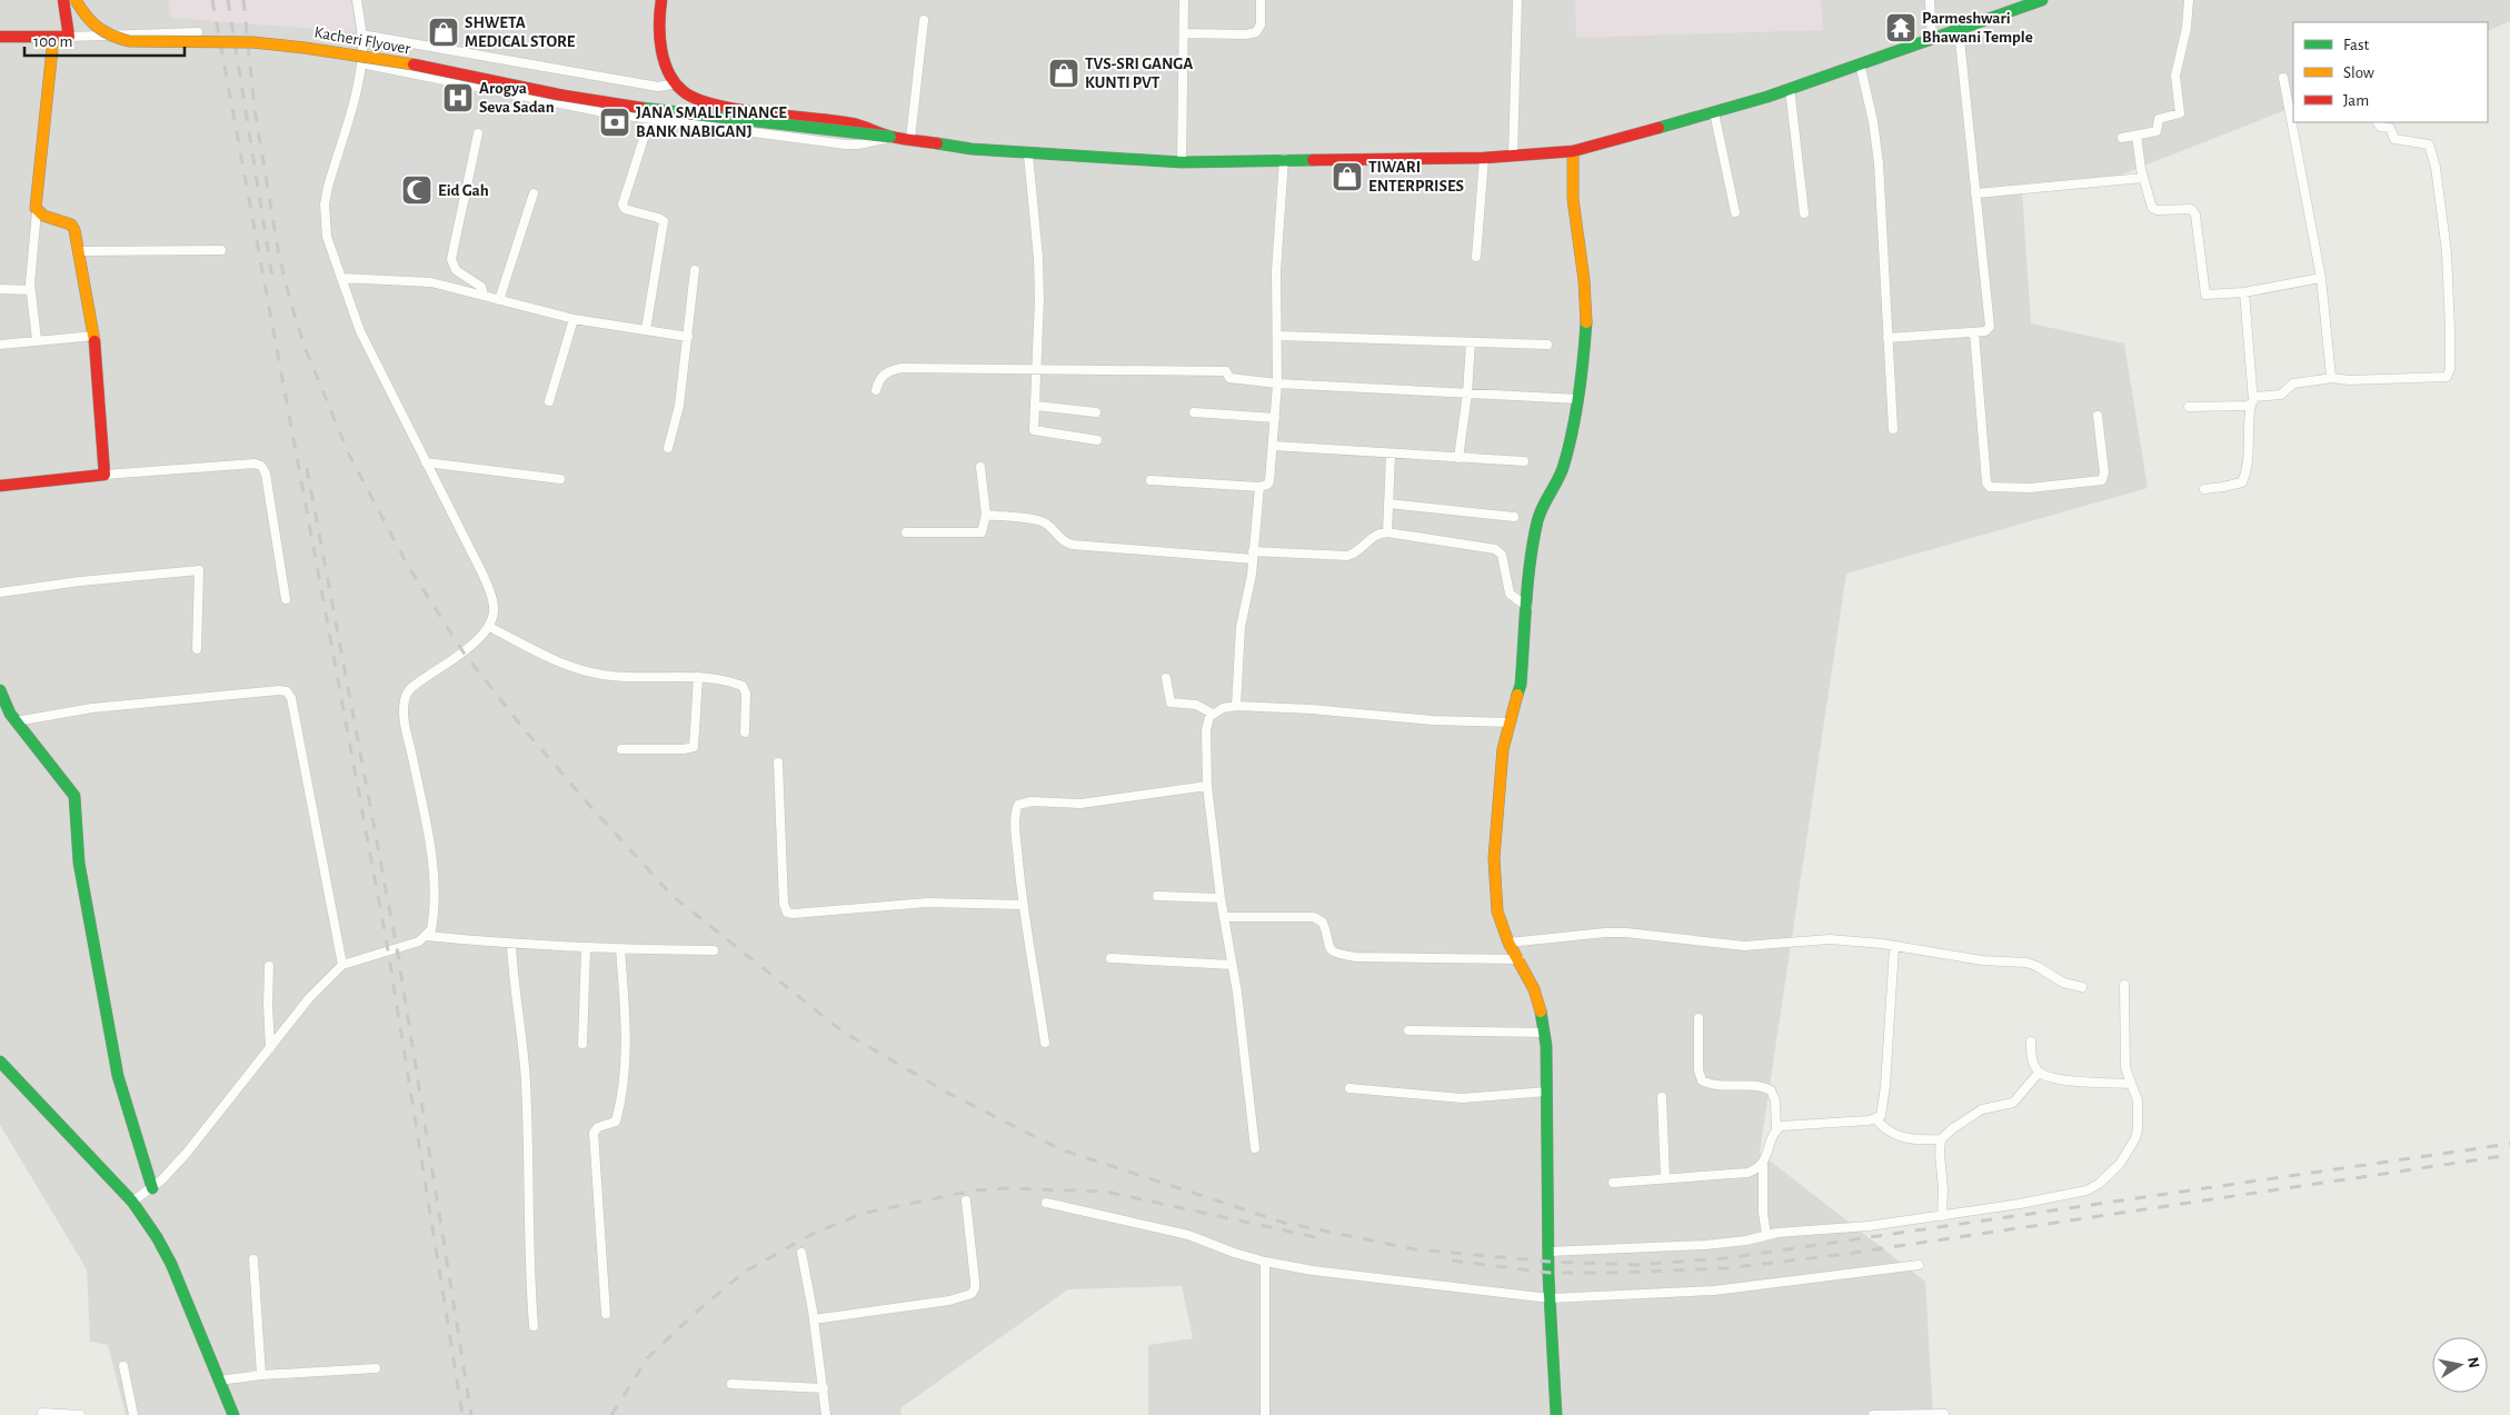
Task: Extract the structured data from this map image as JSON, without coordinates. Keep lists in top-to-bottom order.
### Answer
{
  "streets": {
    "main road": ["Kacheri Flyover"]
  },
  "places": {
    "temple": ["Parmeshwari Bhawani Temple"],
    "shop": ["SHWETA MEDICAL STORE", "TVS-SRI GANGA KUNTI PVT", "TIWARI ENTERPRISES"],
    "hospital": ["Arogya Seva Sadan"],
    "bank": ["JANA SMALL FINANCE BANK NABIGANJ"],
    "mosque": ["Eid Gah"]
  },
  "legend": ["Fast", "Slow", "Jam"],
  "scale_bar": "100 m",
  "north": "right"
}
